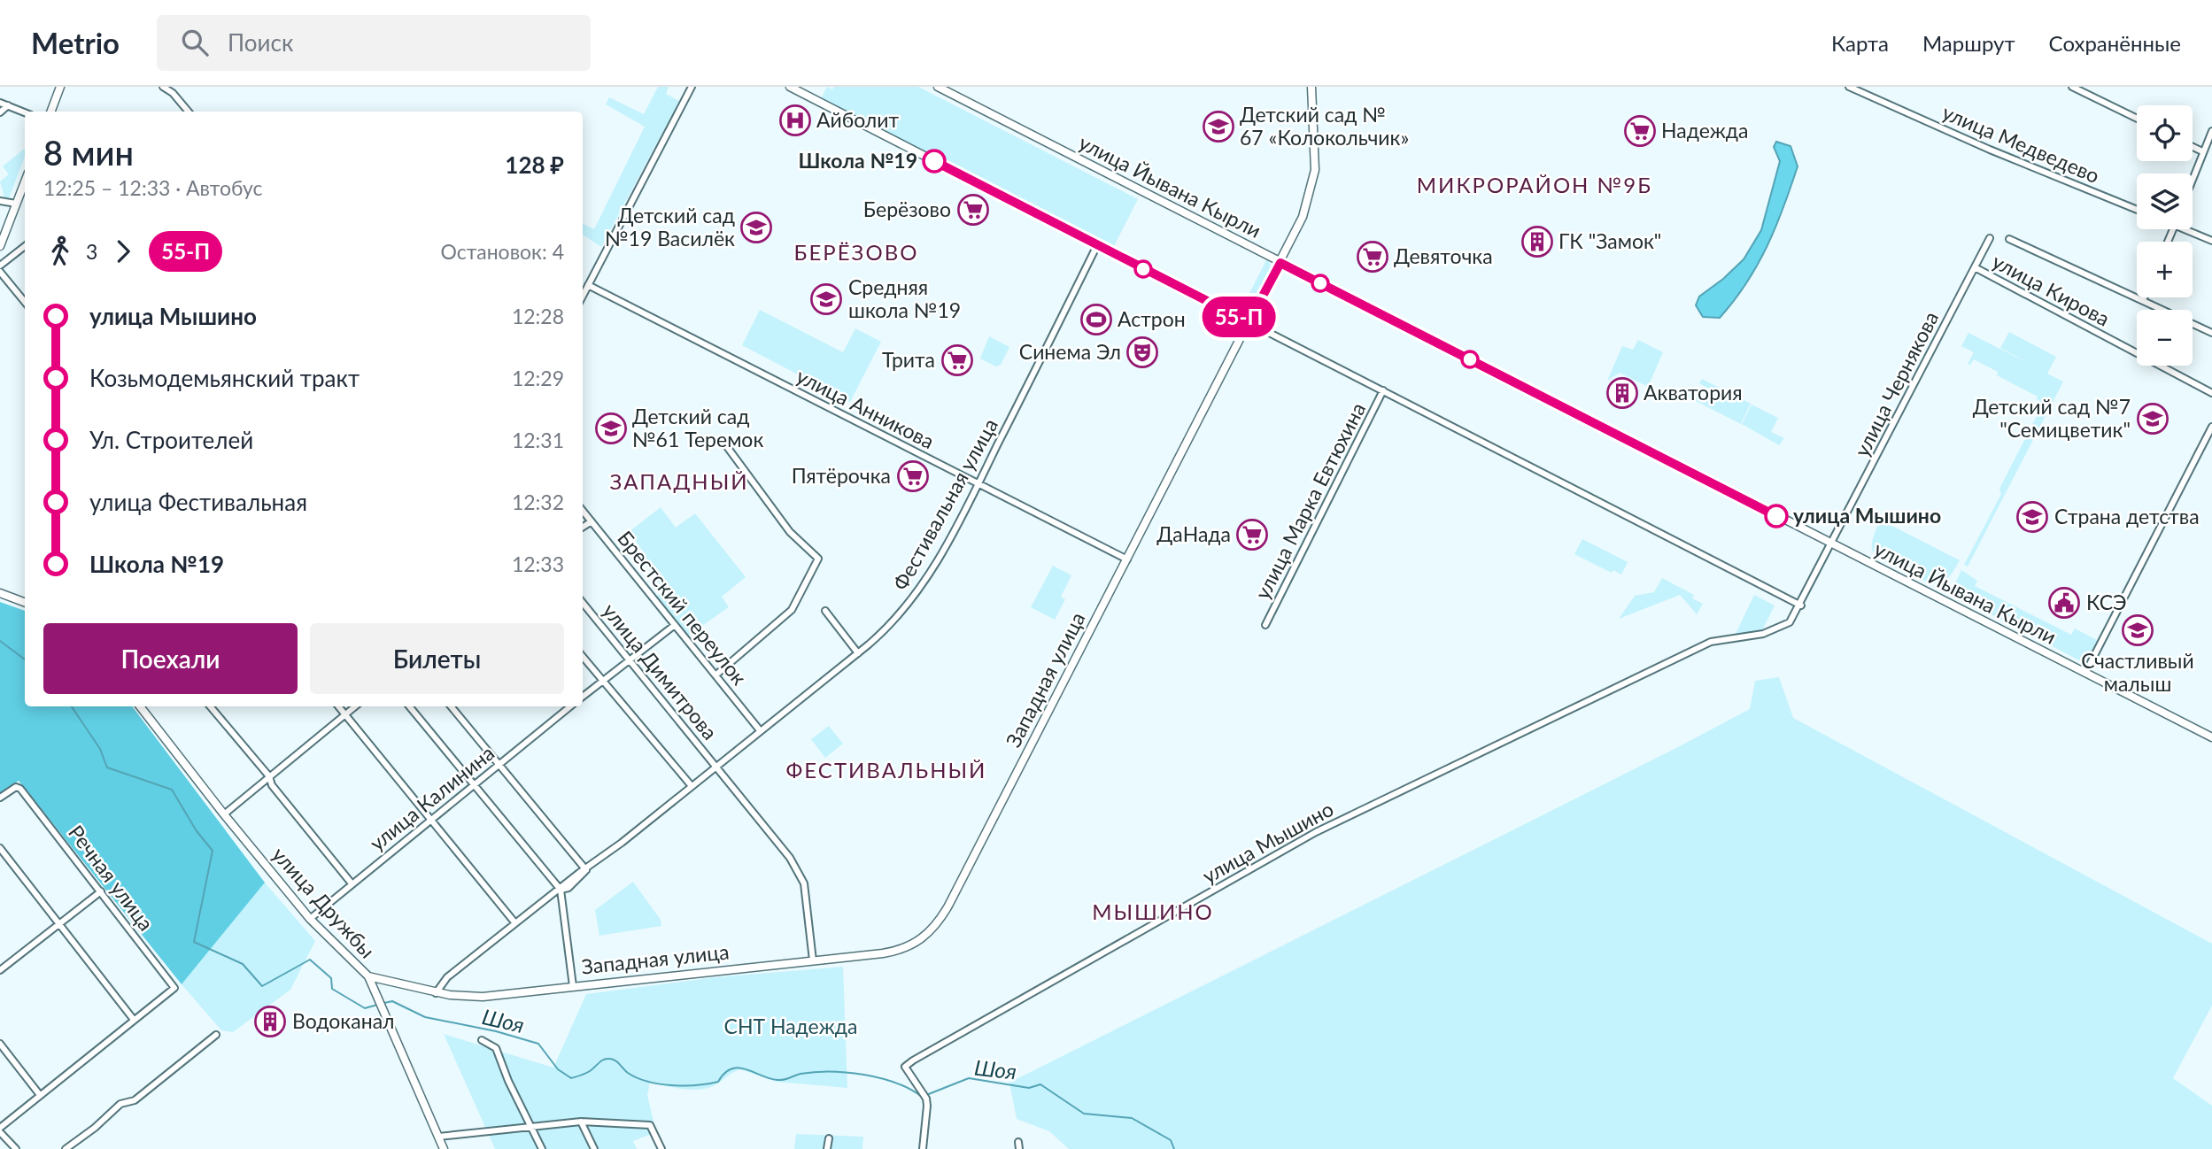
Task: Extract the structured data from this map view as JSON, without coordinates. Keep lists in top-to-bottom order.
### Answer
{
  "streets": {
    "main road": ["улица Йывана Кырли", "Западная улица", "улица Дружбы"],
    "street": [
      "улица Медведево",
      "улица Кирова",
      "улица Чернякова",
      "улица Анникова",
      "улица Марка Евтюхина",
      "Фестивальная улица",
      "Брестский переулок",
      "улица Димитрова",
      "улица Калинина",
      "улица Мышино",
      "Речная улица"
    ]
  },
  "crossings": [
    ["улица Йывана Кырли", "улица Чернякова"],
    ["улица Йывана Кырли", "Западная улица"],
    ["улица Кирова", "улица Чернякова"],
    ["улица Чернякова", "улица Мышино"],
    ["улица Анникова", "Фестивальная улица"],
    ["улица Анникова", "Западная улица"],
    ["Фестивальная улица", "Брестский переулок"],
    ["Фестивальная улица", "улица Димитрова"],
    ["Фестивальная улица", "Западная улица"],
    ["улица Димитрова", "Западная улица"],
    ["Западная улица", "улица Дружбы"],
    ["улица Калинина", "улица Дружбы"]
  ],
  "districts": [
    "МИКРОРАЙОН №9Б",
    "БЕРЁЗОВО",
    "ЗАПАДНЫЙ",
    "ФЕСТИВАЛЬНЫЙ",
    "МЫШИНО"
  ],
  "water": ["Шоя"],
  "parks": ["СНТ Надежда"],
  "places": {
    "hospital": ["Айболит"],
    "school or university": [
      "Детский сад № 67 «Колокольчик»",
      "Детский сад №19 Василёк",
      "Средняя школа №19",
      "Детский сад №7 \"Семицветик\"",
      "Детский сад №61 Теремок",
      "Страна детства",
      "Счастливый малыш"
    ],
    "supermarket": [
      "Надежда",
      "Берёзово",
      "Девяточка",
      "Трита",
      "Пятёрочка",
      "ДаНада"
    ],
    "other": ["Школа №19", "улица Мышино"],
    "building": ["ГК \"Замок\"", "Акватория", "Водоканал"],
    "sports": ["Астрон"],
    "theatre": ["Синема Эл"],
    "public building": ["КСЭ"]
  },
  "lines": ["bus line 55-П"],
  "page": {
    "header": "Metrio",
    "search": "Поиск",
    "nav": ["Карта", "Маршрут", "Сохранённые"],
    "on_map": "55-П",
    "map_buttons": ["+", "−"],
    "heading": ["8 мин", "12:25 – 12:33 · Автобус", "128 ₽"],
    "legs": ["3", "55-П", "Остановок: 4"],
    "list": [
      {
        "name": "улица Мышино",
        "value": "12:28"
      },
      {
        "name": "Козьмодемьянский тракт",
        "value": "12:29"
      },
      {
        "name": "Ул. Строителей",
        "value": "12:31"
      },
      {
        "name": "улица Фестивальная",
        "value": "12:32"
      },
      {
        "name": "Школа №19",
        "value": "12:33"
      }
    ],
    "buttons": ["Поехали", "Билеты"]
  }
}
